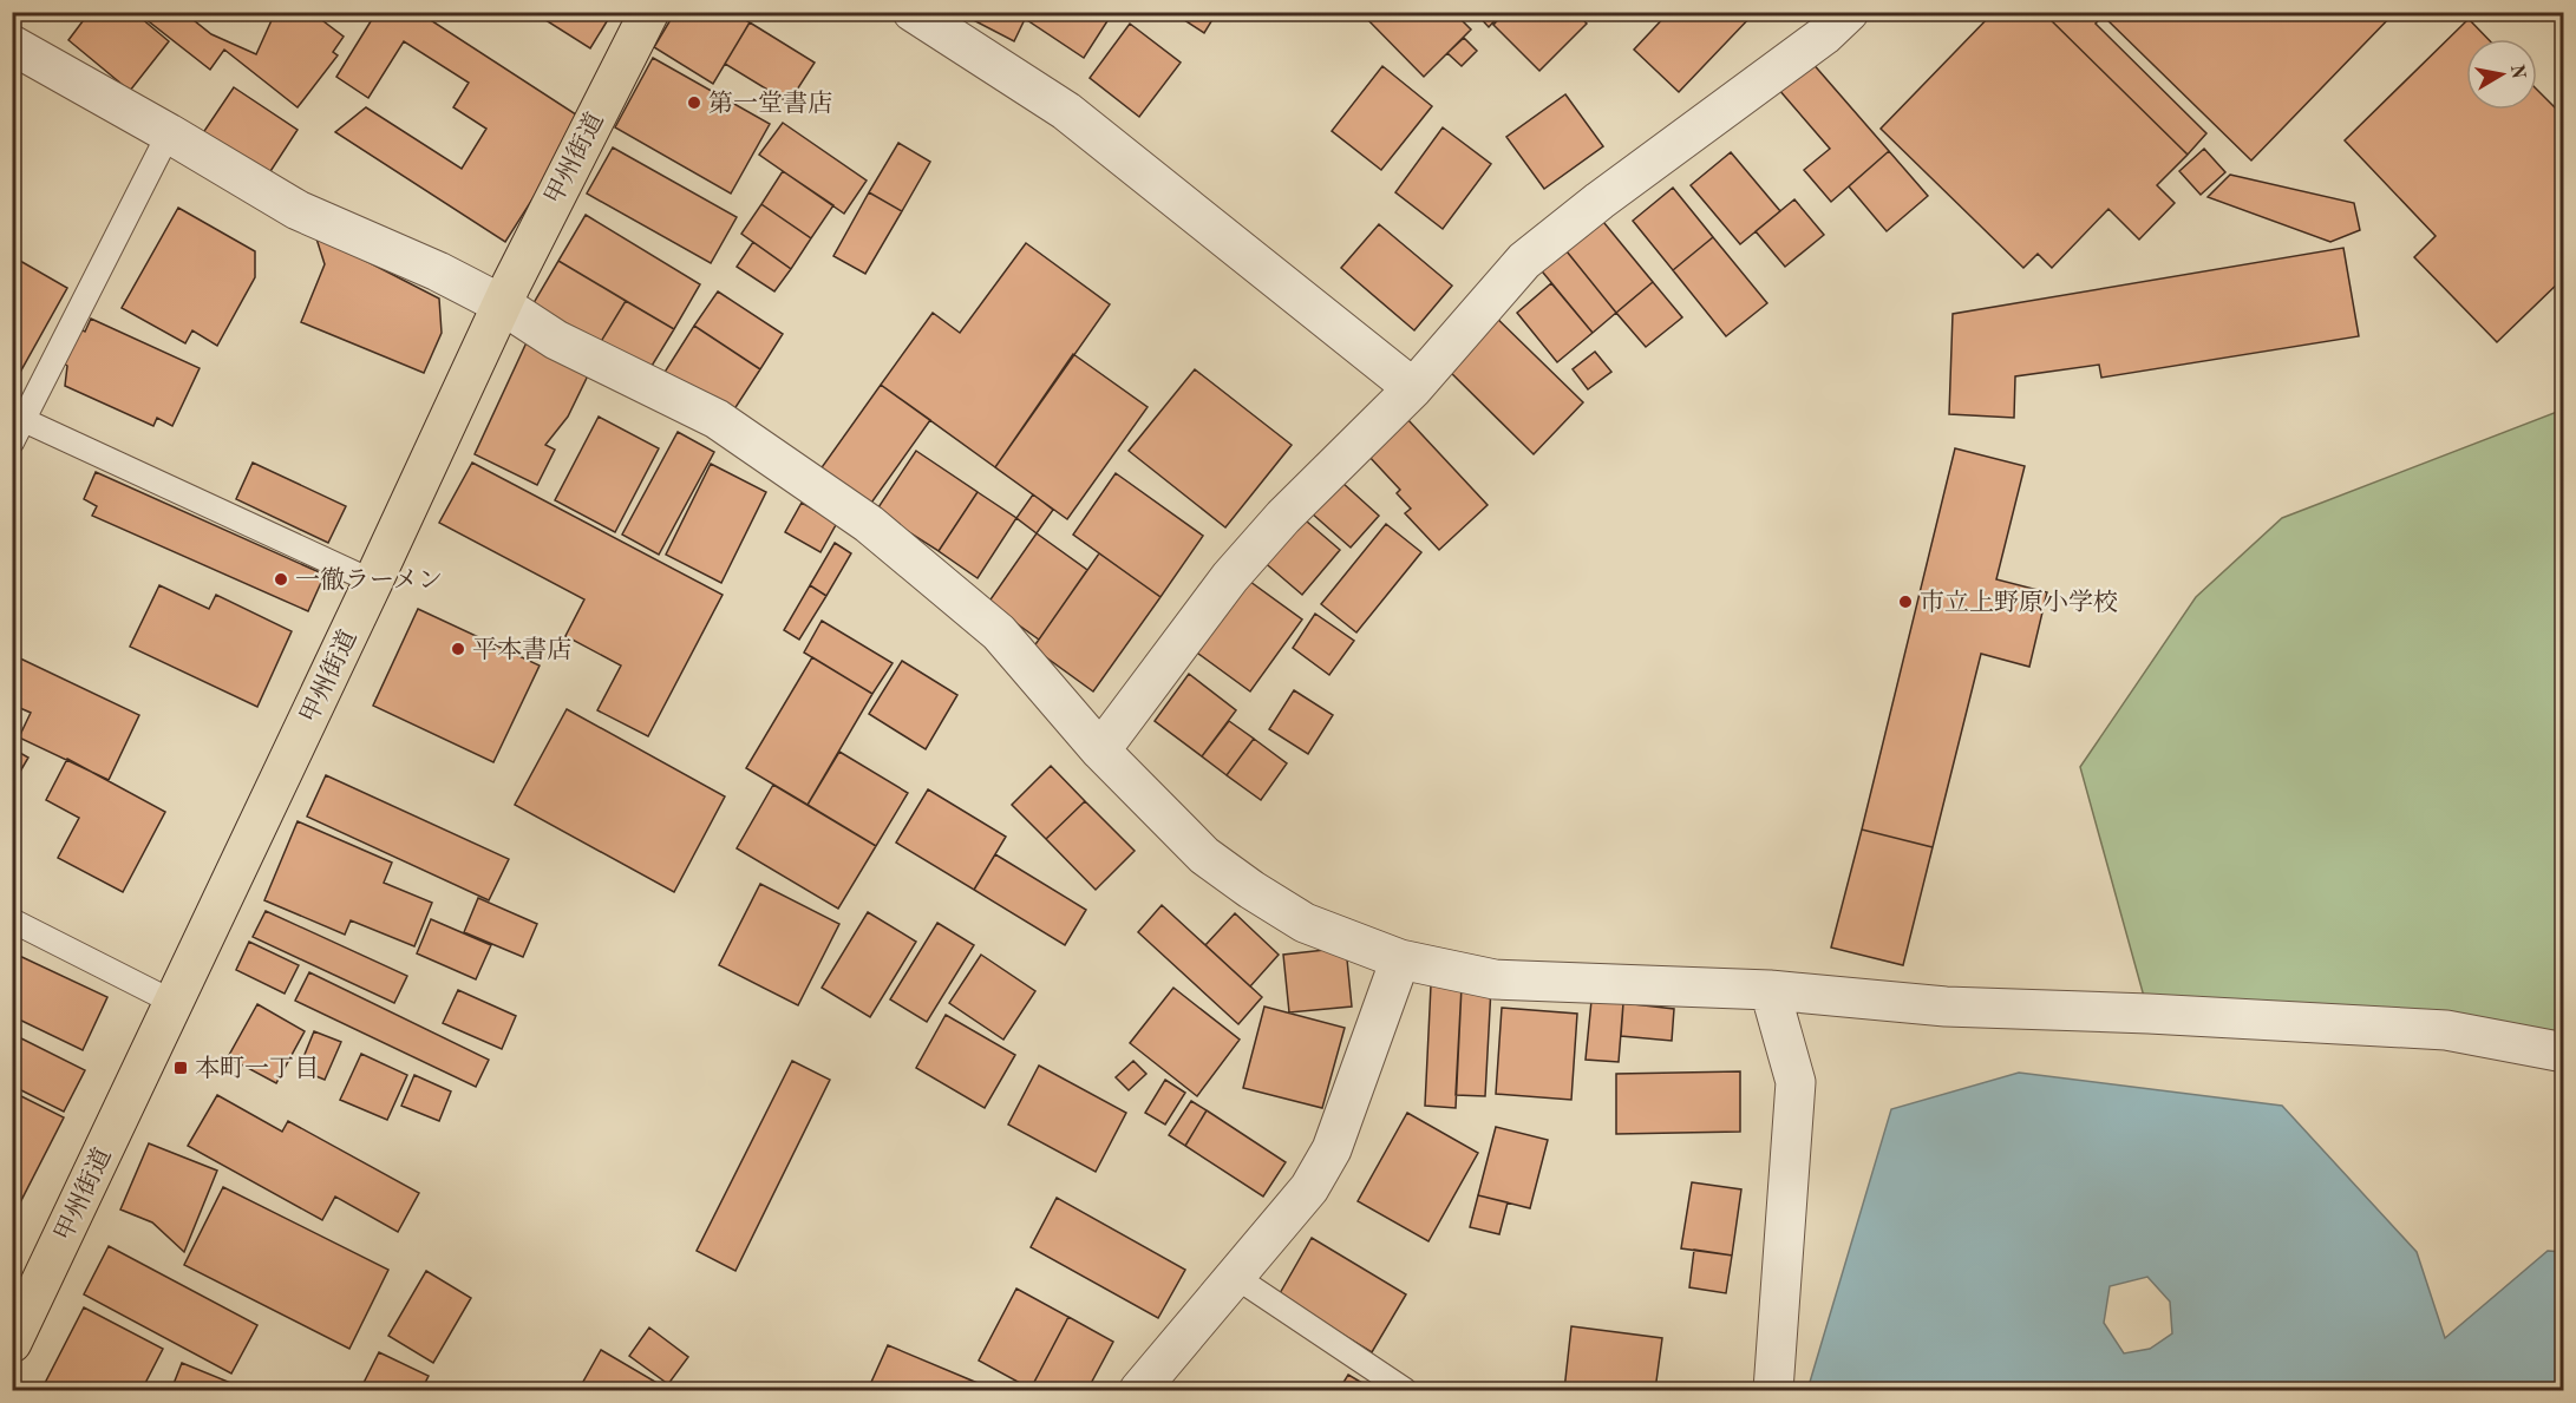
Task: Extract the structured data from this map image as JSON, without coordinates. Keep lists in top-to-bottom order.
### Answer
{
  "streets": {
    "highway": ["甲州街道"]
  },
  "places": {
    "other": [
      "第一堂書店",
      "一徹ラーメン",
      "市立上野原小学校",
      "平本書店"
    ],
    "transit": ["本町一丁目"]
  },
  "north": "right"
}
